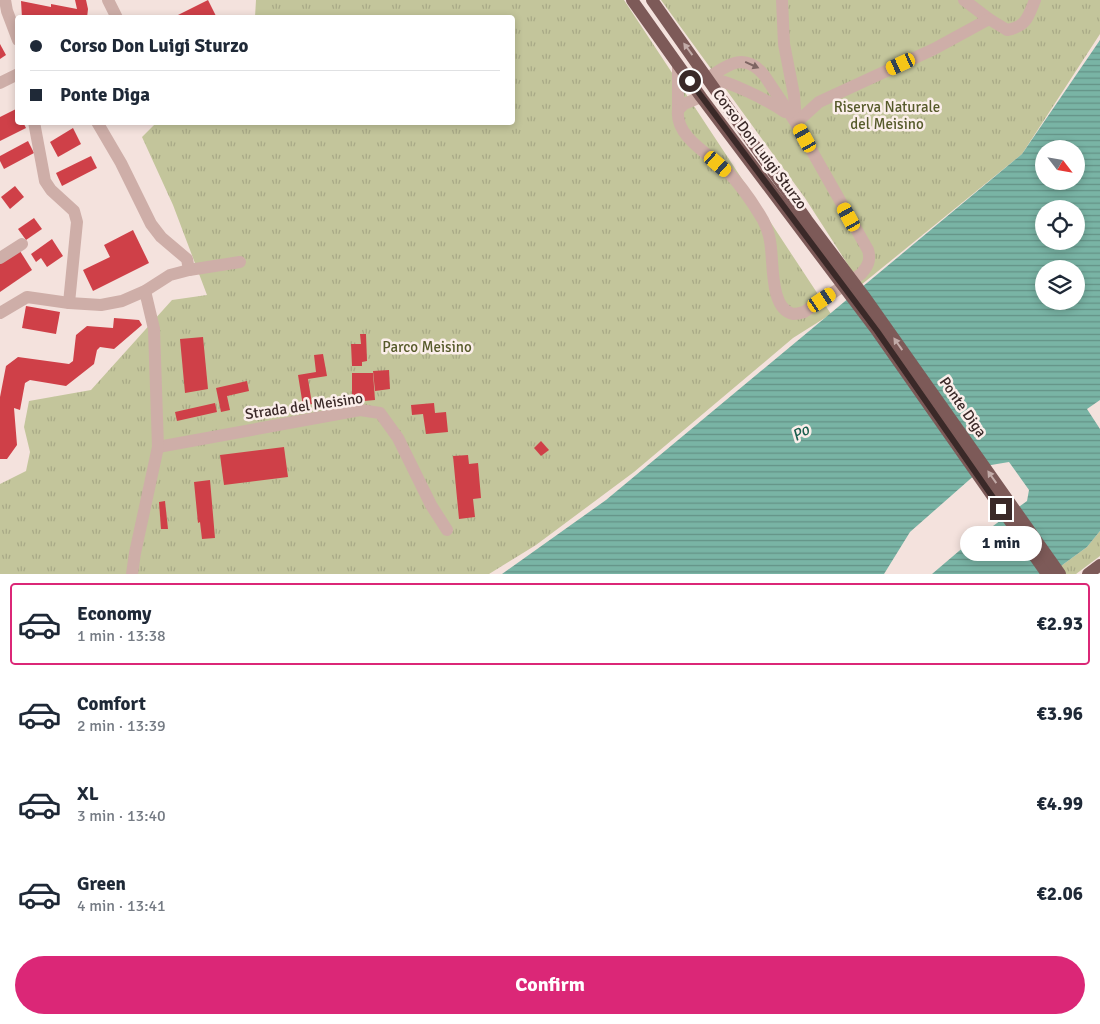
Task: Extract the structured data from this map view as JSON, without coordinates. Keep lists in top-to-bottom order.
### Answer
{
  "streets": {
    "main road": ["Corso Don Luigi Sturzo", "Ponte Diga"],
    "street": ["Strada del Meisino"]
  },
  "crossings": [
    ["Corso Don Luigi Sturzo", "Ponte Diga"]
  ],
  "water": ["Po"],
  "parks": ["Riserva Naturale del Meisino", "Parco Meisino"],
  "north": "bottom right",
  "page": {
    "banner": ["Corso Don Luigi Sturzo", "Ponte Diga"],
    "bubble": "1 min",
    "list": [
      {
        "name": "Economy",
        "note": "1 min · 13:38",
        "value": "€2.93"
      },
      {
        "name": "Comfort",
        "note": "2 min · 13:39",
        "value": "€3.96"
      },
      {
        "name": "XL",
        "note": "3 min · 13:40",
        "value": "€4.99"
      },
      {
        "name": "Green",
        "note": "4 min · 13:41",
        "value": "€2.06"
      }
    ],
    "buttons": "Confirm"
  }
}
